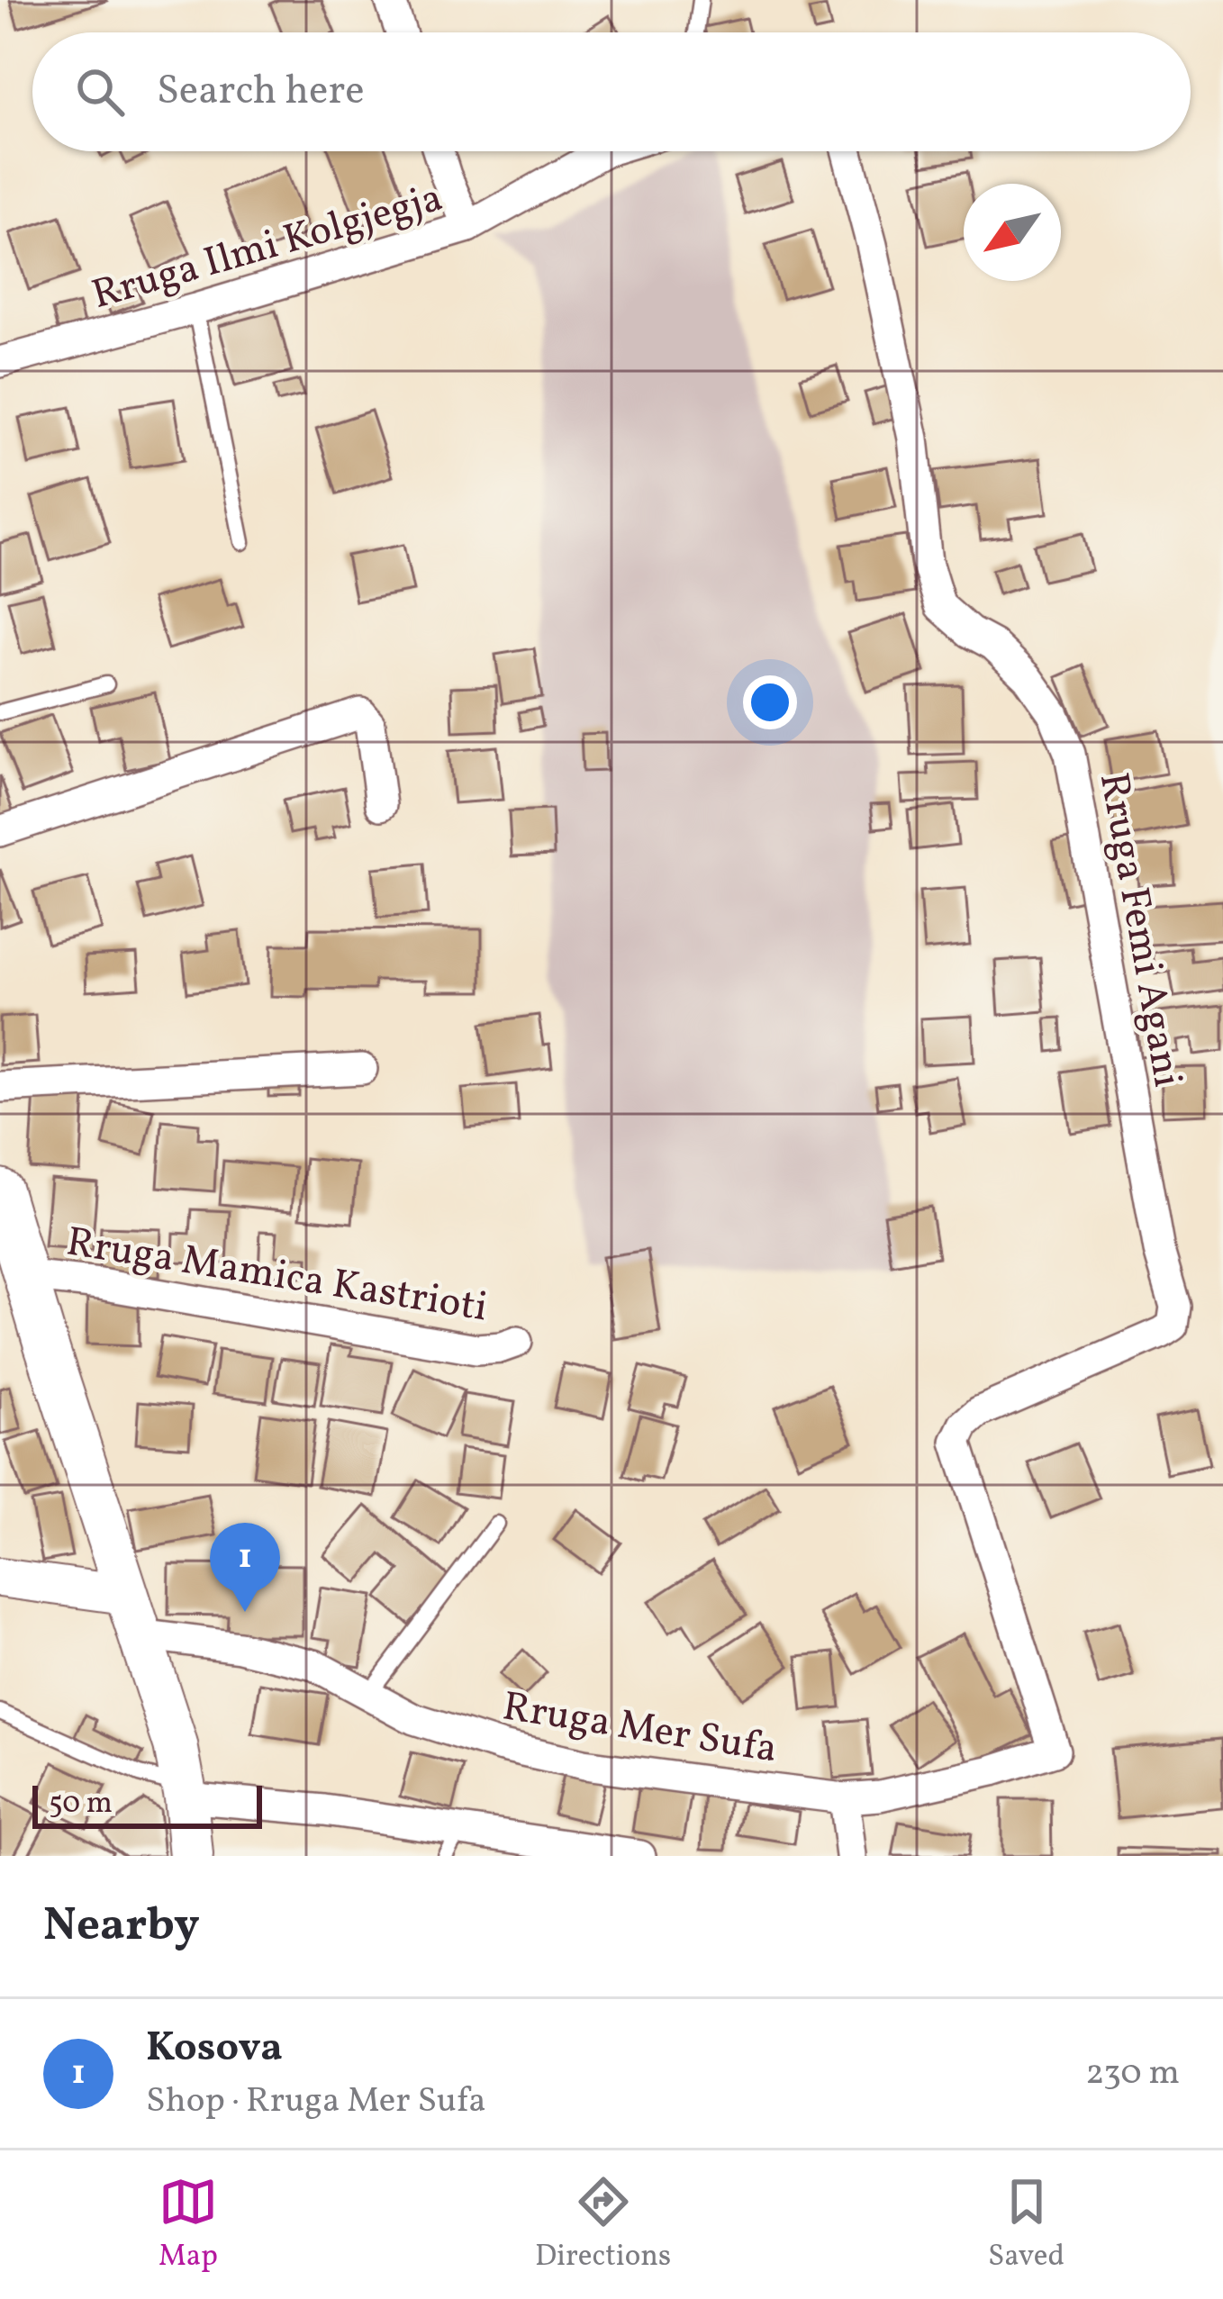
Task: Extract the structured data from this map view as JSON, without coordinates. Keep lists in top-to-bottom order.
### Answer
{
  "streets": {
    "street": [
      "Rruga Ilmi Kolgjegja",
      "Rruga Femi Agani",
      "Rruga Mamica Kastrioti",
      "Rruga Mer Sufa"
    ]
  },
  "crossings": [
    ["Rruga Femi Agani", "Rruga Mer Sufa"]
  ],
  "scale_bar": "50 m",
  "north": "bottom left",
  "page": {
    "search": "Search here",
    "pins": "1",
    "scale": "50 m",
    "heading": "Nearby",
    "list": [
      {
        "mark": "1",
        "name": "Kosova",
        "note": "Shop · Rruga Mer Sufa",
        "value": "230 m"
      }
    ],
    "nav": ["Map", "Directions", "Saved"]
  }
}
